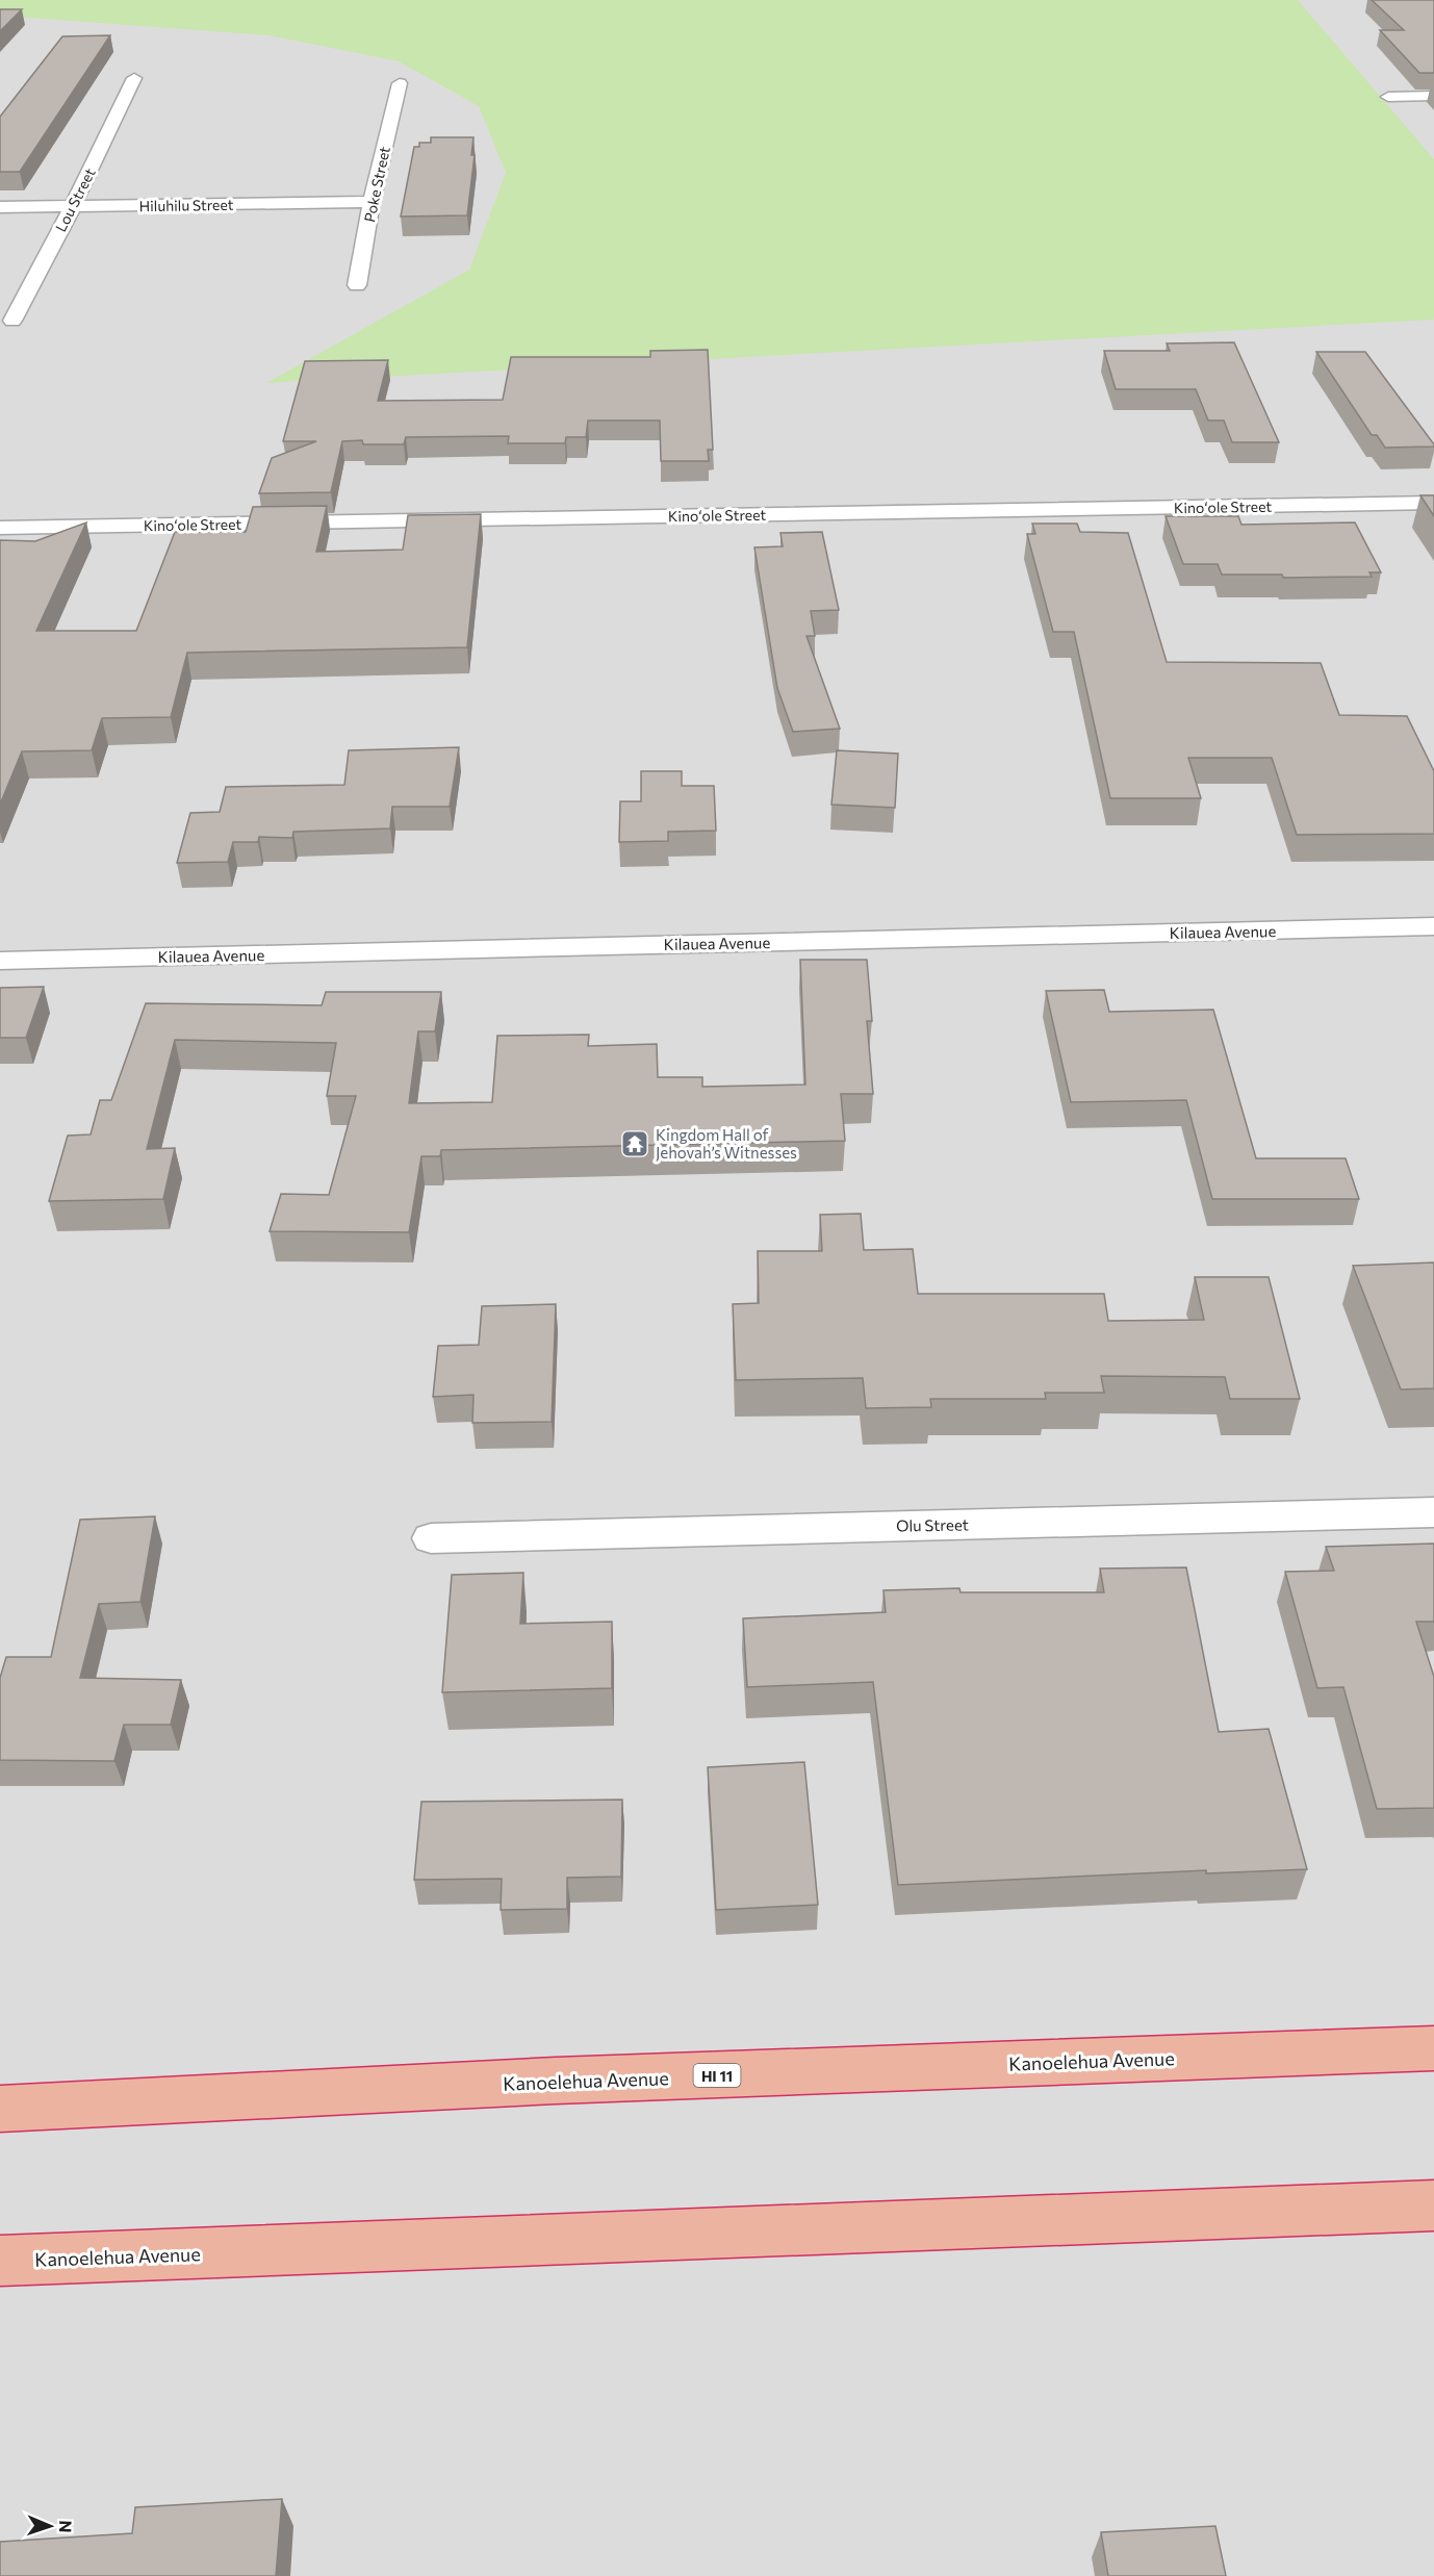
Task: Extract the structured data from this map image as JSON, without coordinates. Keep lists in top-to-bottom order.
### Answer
{
  "streets": {
    "highway": ["Kanoelehua Avenue", "HI 11"],
    "street": [
      "Poke Street",
      "Lou Street",
      "Hiluhilu Street",
      "Kinoʻole Street",
      "Kilauea Avenue",
      "Olu Street"
    ]
  },
  "crossings": [
    ["Poke Street", "Hiluhilu Street"],
    ["Lou Street", "Hiluhilu Street"]
  ],
  "places": {
    "temple": ["Kingdom Hall of Jehovah’s Witnesses"]
  },
  "north": "right"
}
